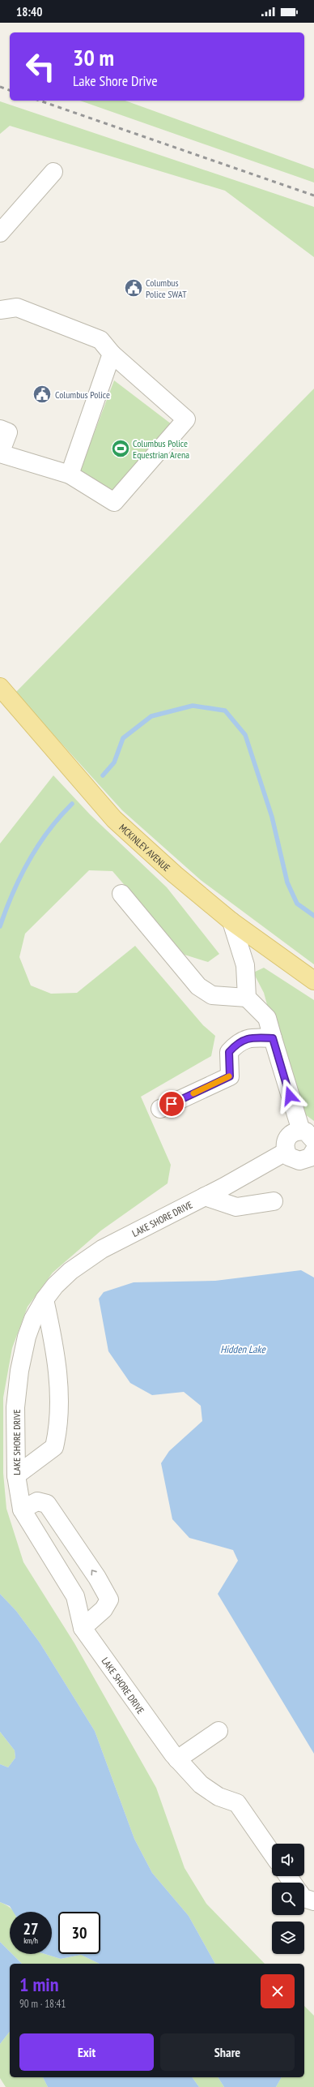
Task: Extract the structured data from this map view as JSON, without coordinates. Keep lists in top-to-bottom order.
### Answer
{
  "streets": {
    "main road": ["MCKINLEY AVENUE"],
    "street": ["LAKE SHORE DRIVE"]
  },
  "water": ["Hidden Lake"],
  "places": {
    "public building": ["Columbus Police SWAT", "Columbus Police"],
    "sports": ["Columbus Police Equestrian Arena"]
  },
  "page": {
    "status": "18:40",
    "turn": ["30 m", "Lake Shore Drive"],
    "speed": "27 km/h",
    "limit": "30",
    "heading": ["1 min", "90 m · 18:41"],
    "buttons": ["Exit", "Share"]
  }
}
